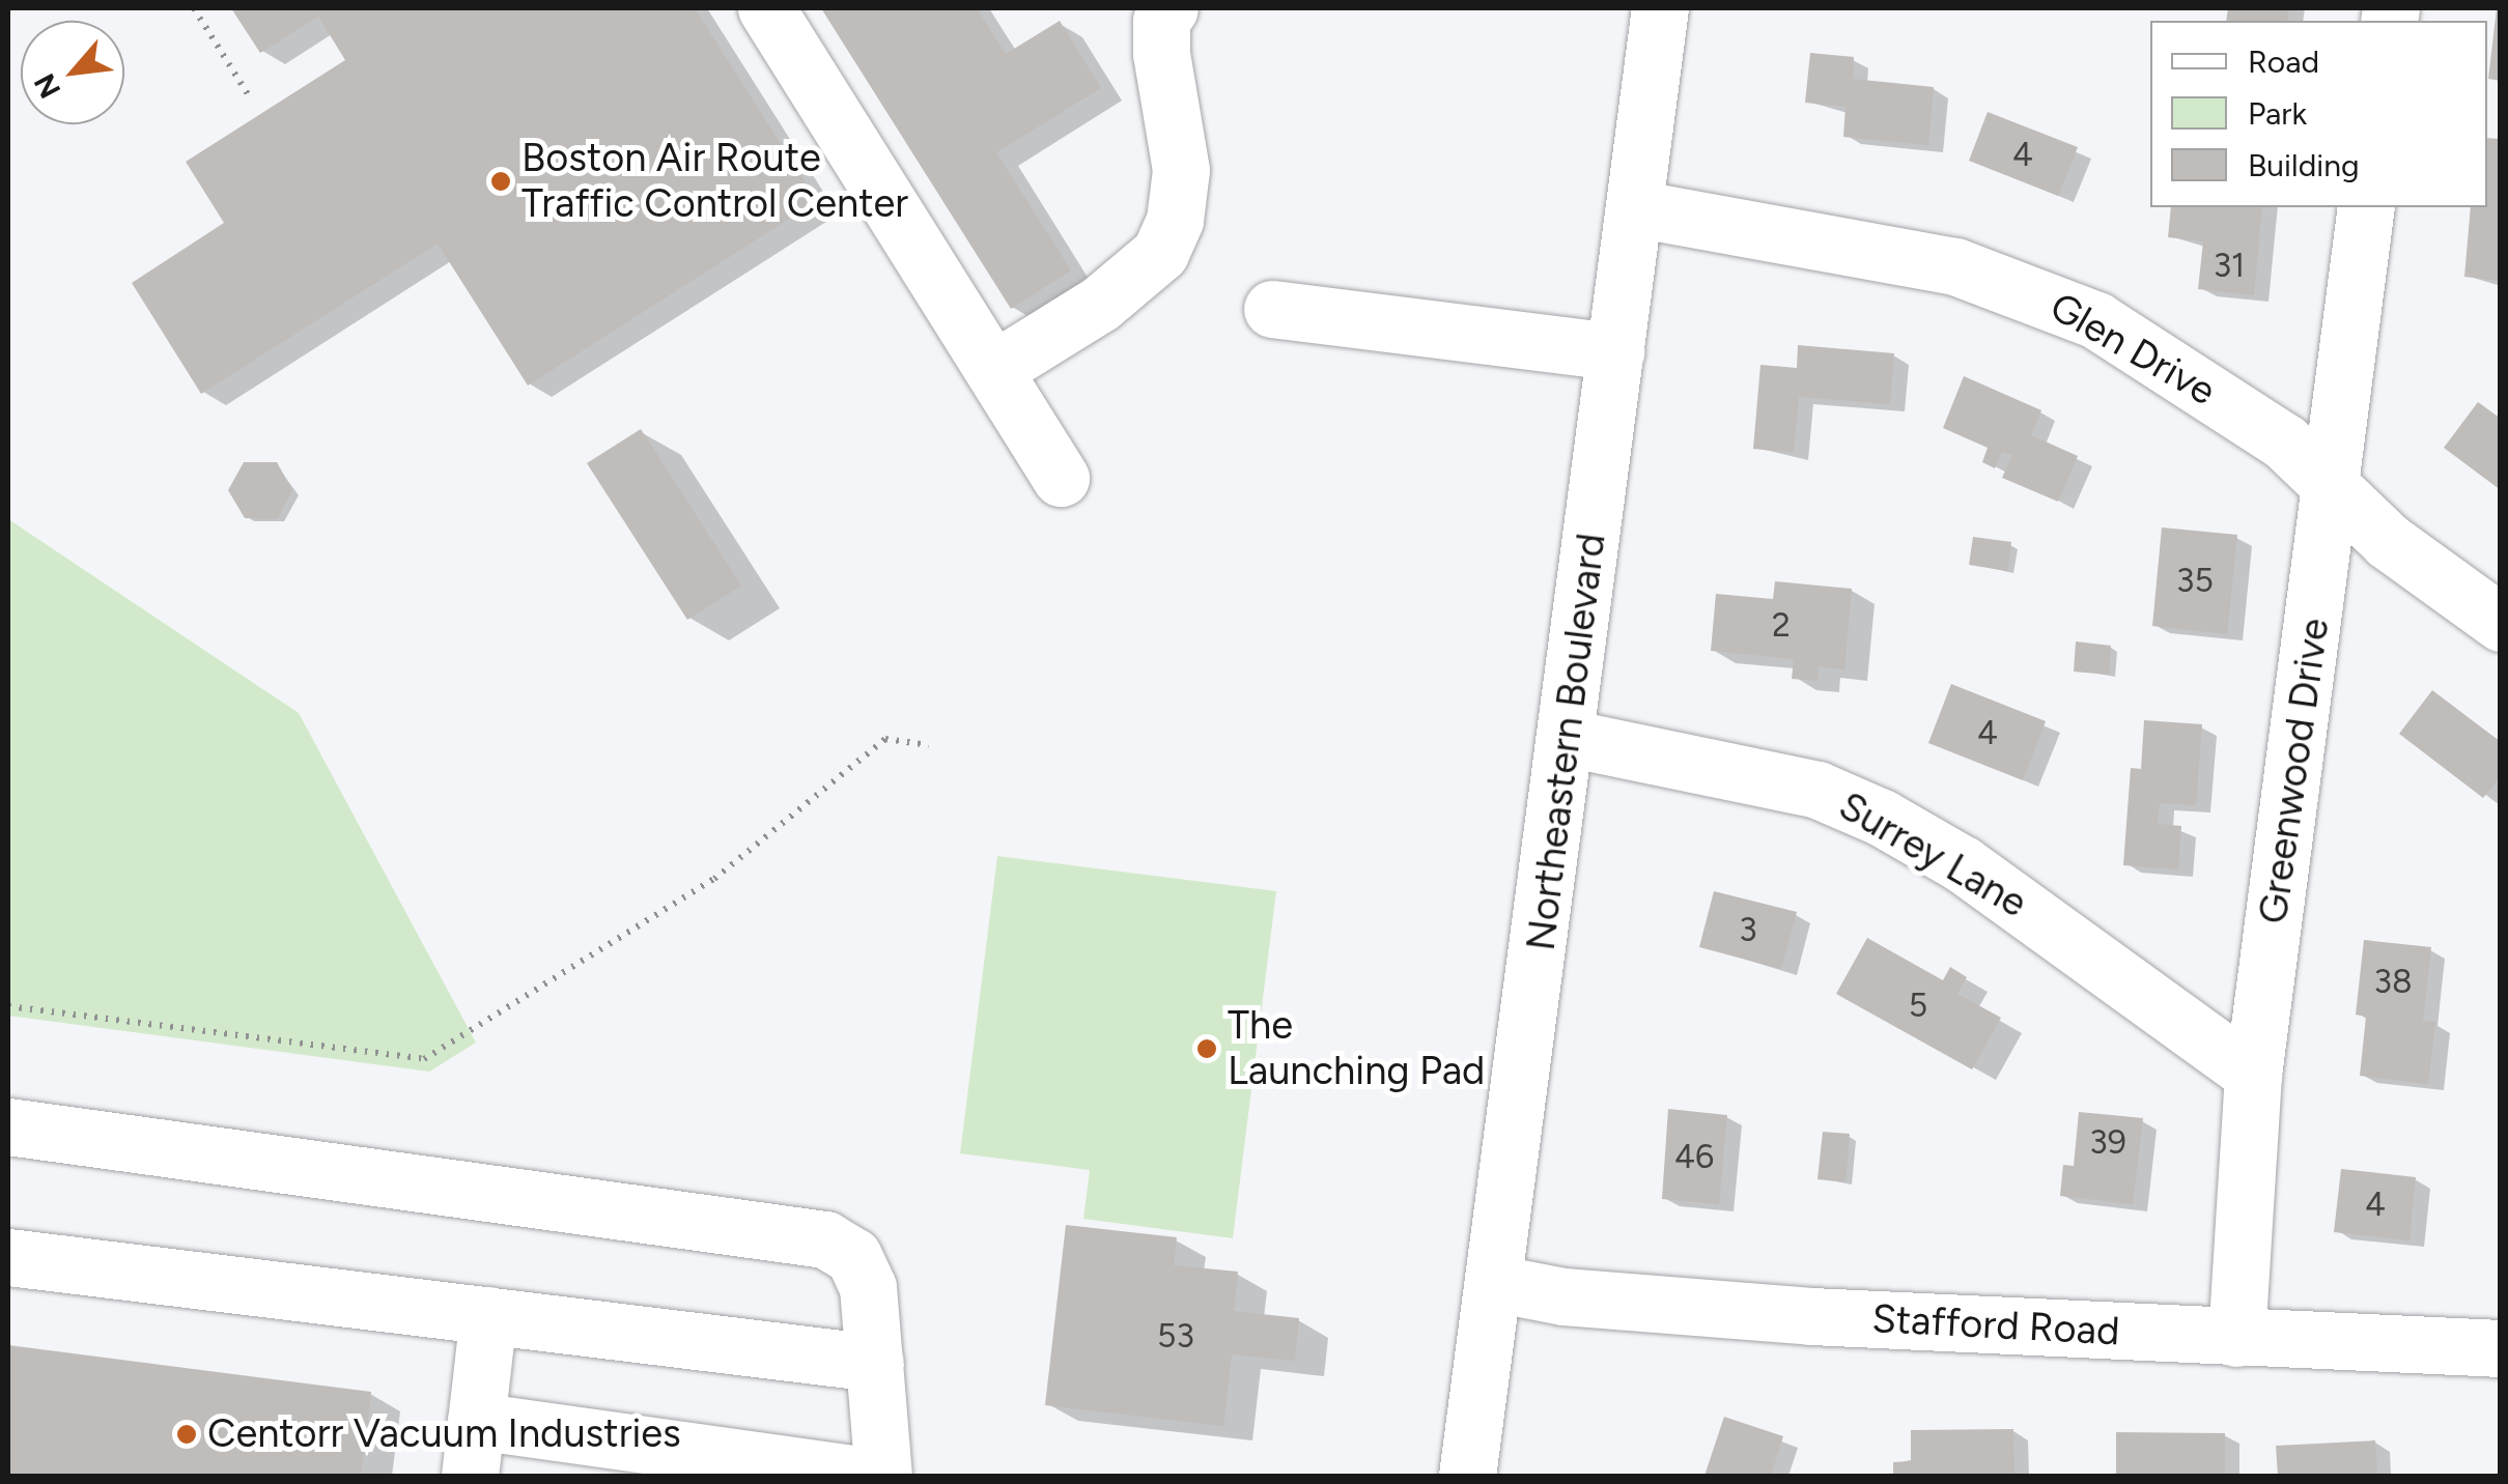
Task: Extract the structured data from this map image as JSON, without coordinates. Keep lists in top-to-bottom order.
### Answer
{
  "streets": {
    "street": [
      "Glen Drive",
      "Northeastern Boulevard",
      "Greenwood Drive",
      "Surrey Lane",
      "Stafford Road"
    ]
  },
  "crossings": [
    ["Glen Drive", "Northeastern Boulevard"],
    ["Glen Drive", "Greenwood Drive"],
    ["Northeastern Boulevard", "Surrey Lane"],
    ["Northeastern Boulevard", "Stafford Road"],
    ["Greenwood Drive", "Surrey Lane"],
    ["Greenwood Drive", "Stafford Road"]
  ],
  "places": ["Boston Air Route Traffic Control Center", "The Launching Pad", "Centorr Vacuum Industries"],
  "house_numbers": [
    "4",
    "31",
    "35",
    "2",
    "4",
    "3",
    "38",
    "5",
    "39",
    "46",
    "4",
    "53"
  ],
  "legend": ["Road", "Park", "Building"],
  "north": "bottom left"
}
